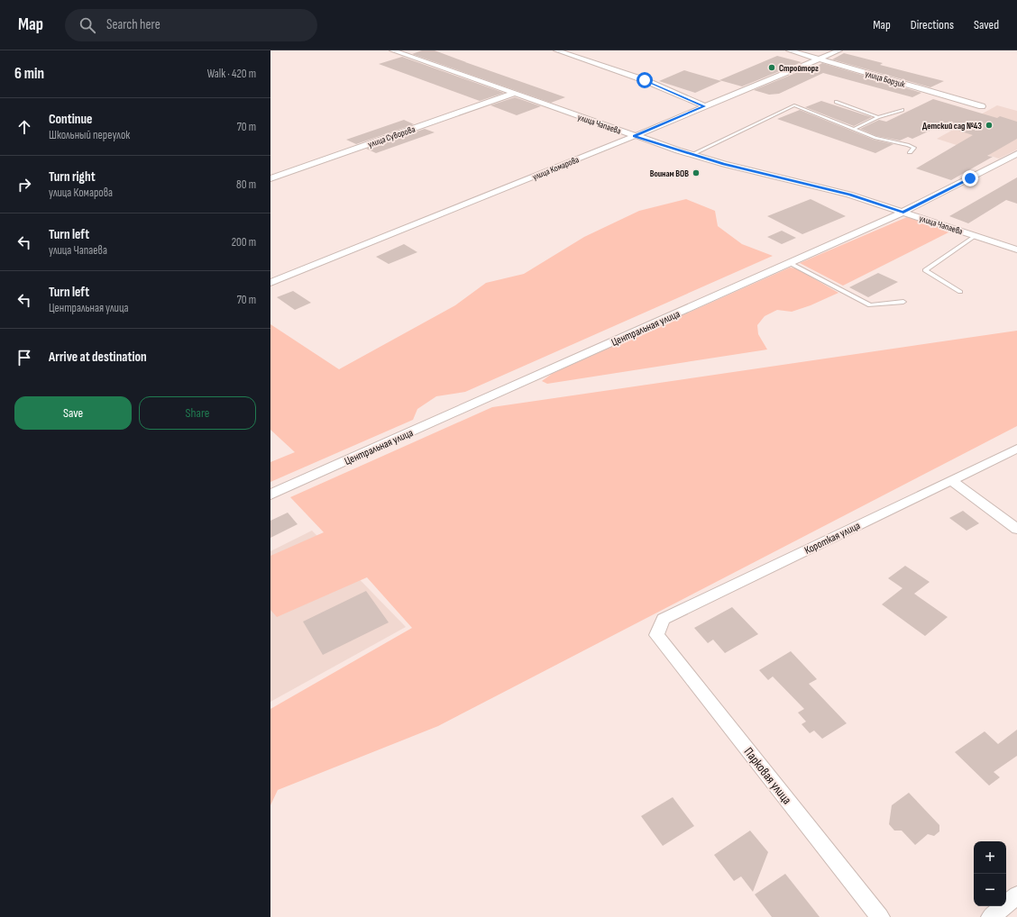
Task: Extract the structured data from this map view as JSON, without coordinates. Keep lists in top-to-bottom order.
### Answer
{
  "streets": {
    "street": [
      "улица Борзик",
      "улица Чапаева",
      "улица Суворова",
      "улица Комарова",
      "Центральная улица",
      "Короткая улица",
      "Парковая улица"
    ]
  },
  "crossings": [
    ["улица Борзик", "улица Комарова"],
    ["улица Чапаева", "улица Суворова"],
    ["улица Чапаева", "улица Комарова"],
    ["улица Чапаева", "Центральная улица"],
    ["Короткая улица", "Парковая улица"]
  ],
  "places": ["Стройторг", "Детский сад №43", "Воинам ВОВ"],
  "page": {
    "header": "Map",
    "search": "Search here",
    "nav": ["Map", "Directions", "Saved"],
    "heading": ["6 min", "Walk · 420 m"],
    "list": [
      ["Continue", "Школьный переулок", "70 m"],
      ["Turn right", "улица Комарова", "80 m"],
      ["Turn left", "улица Чапаева", "200 m"],
      ["Turn left", "Центральная улица", "70 m"],
      "Arrive at destination"
    ],
    "buttons": ["Save", "Share"],
    "map_buttons": ["+", "−"]
  }
}
